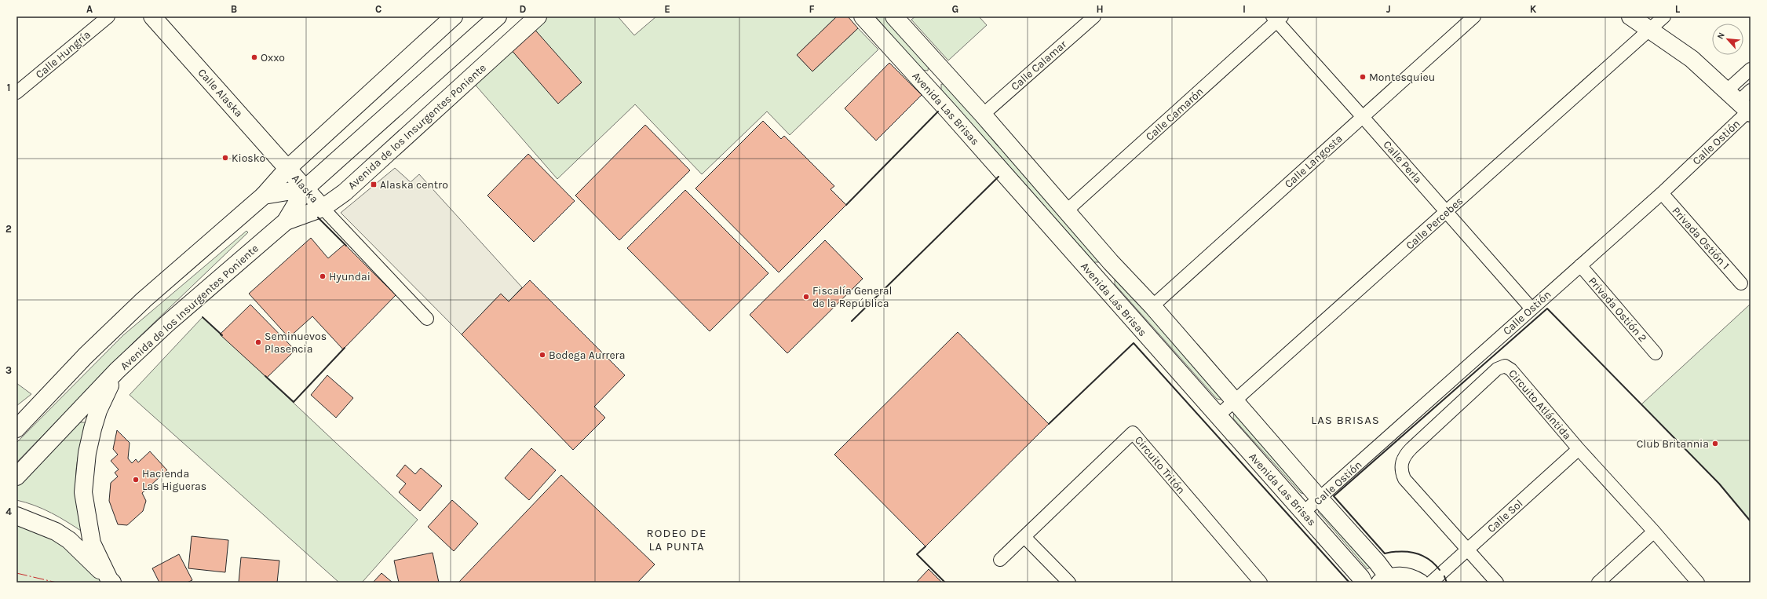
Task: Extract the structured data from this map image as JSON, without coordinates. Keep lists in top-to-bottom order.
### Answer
{
  "streets": {
    "main road": [
      "Calle Alaska",
      "Avenida Las Brisas",
      "Avenida de los Insurgentes Poniente",
      "Alaska"
    ],
    "street": [
      "Calle Hungría",
      "Calle Calamar",
      "Calle Camarón",
      "Calle Ostión",
      "Calle Langosta",
      "Calle Perla",
      "Calle Percebes",
      "Privada Ostión 1",
      "Privada Ostión 2",
      "Circuito Atlántida",
      "Circuito Tritón",
      "Calle Sol"
    ]
  },
  "crossings": [
    ["Calle Calamar", "Avenida Las Brisas"],
    ["Calle Alaska", "Alaska"],
    ["Avenida Las Brisas", "Calle Camarón"],
    ["Avenida Las Brisas", "Calle Ostión"],
    ["Avenida Las Brisas", "Calle Langosta"],
    ["Avenida Las Brisas", "Calle Percebes"],
    ["Calle Camarón", "Calle Perla"],
    ["Avenida de los Insurgentes Poniente", "Alaska"],
    ["Calle Ostión", "Calle Perla"],
    ["Calle Ostión", "Privada Ostión 1"],
    ["Calle Ostión", "Privada Ostión 2"],
    ["Calle Langosta", "Calle Perla"],
    ["Calle Perla", "Calle Percebes"],
    ["Circuito Atlántida", "Calle Sol"]
  ],
  "districts": ["LAS BRISAS", "RODEO DE LA PUNTA"],
  "places": {
    "other": [
      "Oxxo",
      "Montesquieu",
      "Kiosko",
      "Hyundai",
      "Fiscalía General de la República",
      "Seminuevos Plasencia",
      "Bodega Aurrera",
      "Club Britannia",
      "Hacienda Las Higueras"
    ],
    "transit": ["Alaska centro"]
  },
  "north": "top left",
  "grid": {
    "columns": [
      "A",
      "B",
      "C",
      "D",
      "E",
      "F",
      "G",
      "H",
      "I",
      "J",
      "K",
      "L"
    ],
    "rows": [
      "1",
      "2",
      "3",
      "4"
    ]
  }
}
